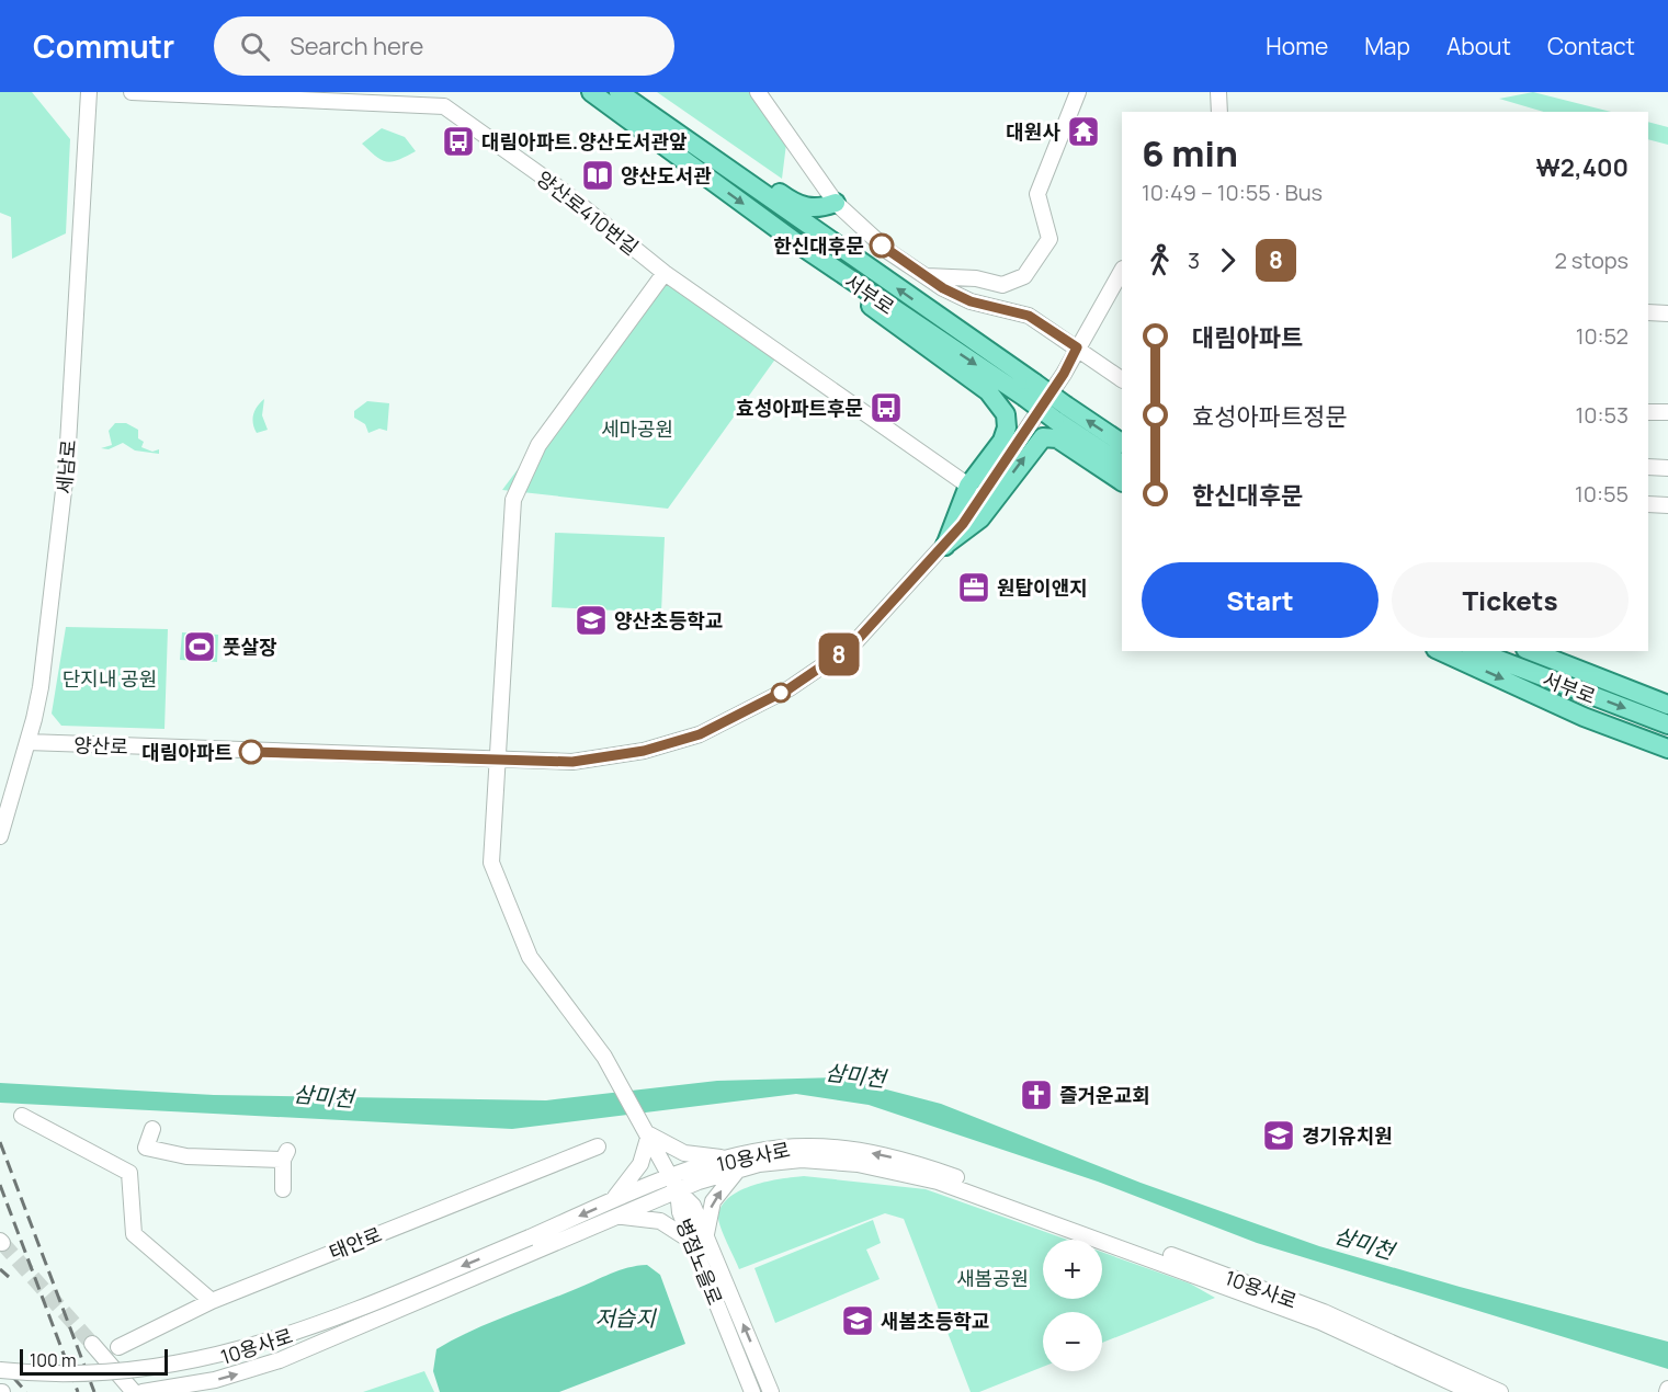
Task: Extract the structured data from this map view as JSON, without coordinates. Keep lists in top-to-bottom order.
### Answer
{
  "streets": {
    "main road": ["서부로"],
    "street": [
      "양산로410번길",
      "세남로",
      "양산로",
      "10용사로",
      "태안로",
      "병점노을로"
    ]
  },
  "crossings": [
    ["양산로410번길", "병점노을로"],
    ["세남로", "양산로"],
    ["양산로", "병점노을로"],
    ["10용사로", "병점노을로"]
  ],
  "water": ["삼미천", "저습지"],
  "parks": ["세마공원", "단지내 공원", "새봄공원"],
  "places": {
    "temple": ["대원사"],
    "bus stop": ["대림아파트.양산도서관앞", "효성아파트후문"],
    "library": ["양산도서관"],
    "other": ["한신대후문", "대림아파트"],
    "office": ["원탑이앤지"],
    "school or university": ["양산초등학교", "경기유치원", "새봄초등학교"],
    "sports": ["풋살장"],
    "church": ["즐거운교회"]
  },
  "lines": ["bus line 8"],
  "scale_bar": "100 m",
  "page": {
    "header": "Commutr",
    "search": "Search here",
    "nav": [
      "Home",
      "Map",
      "About",
      "Contact"
    ],
    "on_map": "8",
    "heading": ["6 min", "10:49 – 10:55 · Bus", "₩2,400"],
    "legs": ["3", "8", "2 stops"],
    "list": [
      {
        "name": "대림아파트",
        "value": "10:52"
      },
      {
        "name": "효성아파트정문",
        "value": "10:53"
      },
      {
        "name": "한신대후문",
        "value": "10:55"
      }
    ],
    "buttons": ["Start", "Tickets"],
    "map_buttons": ["+", "−"],
    "scale": "100 m"
  }
}
